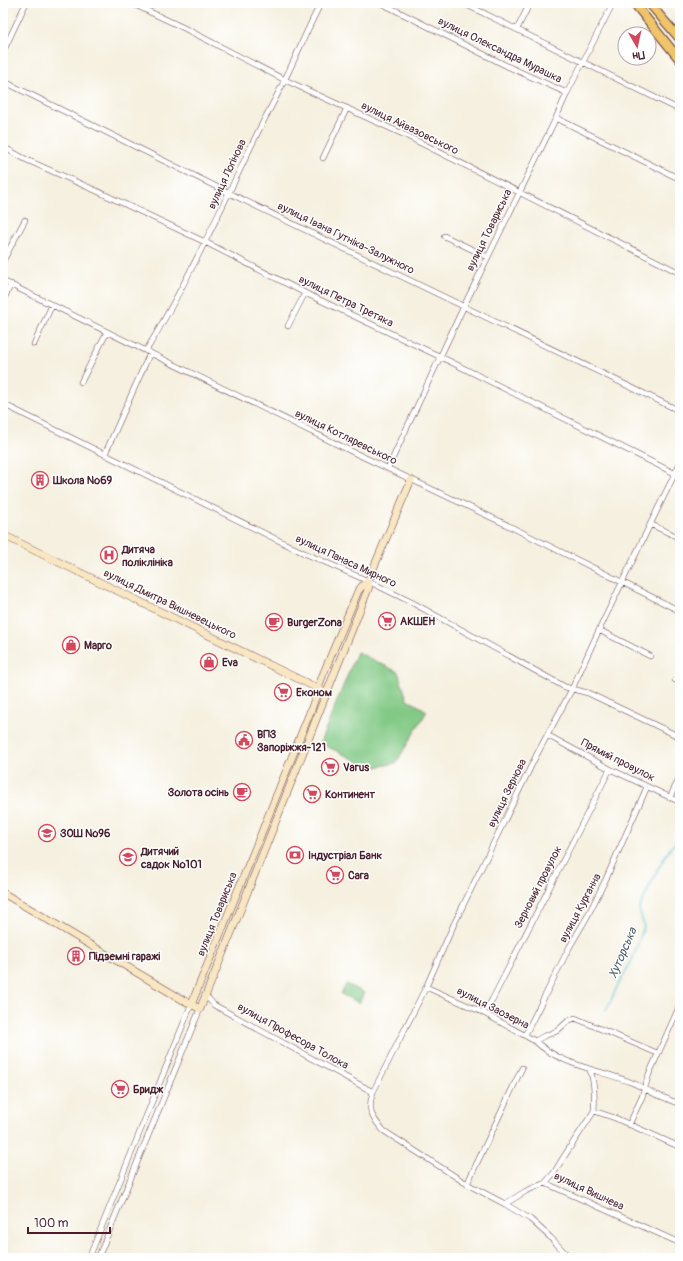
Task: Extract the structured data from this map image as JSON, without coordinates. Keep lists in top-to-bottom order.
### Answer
{
  "streets": {
    "street": [
      "вулиця Олександра Мурашка",
      "вулиця Айвазовського",
      "вулиця Логінова",
      "вулиця Товариська",
      "вулиця Івана Гутніка-Залужного",
      "вулиця Петра Третяка",
      "вулиця Котляревського",
      "вулиця Панаса Мирного",
      "вулиця Дмитра Вишневецького",
      "Прямий провулок",
      "вулиця Зернова",
      "Зерновий провулок",
      "вулиця Курганна",
      "вулиця Заозерна",
      "вулиця Професора Толока",
      "вулиця Вишнева"
    ]
  },
  "crossings": [
    ["вулиця Олександра Мурашка", "вулиця Товариська"],
    ["вулиця Айвазовського", "вулиця Логінова"],
    ["вулиця Айвазовського", "вулиця Товариська"],
    ["вулиця Логінова", "вулиця Івана Гутніка-Залужного"],
    ["вулиця Логінова", "вулиця Петра Третяка"],
    ["вулиця Логінова", "вулиця Котляревського"],
    ["вулиця Логінова", "вулиця Панаса Мирного"],
    ["вулиця Товариська", "вулиця Івана Гутніка-Залужного"],
    ["вулиця Товариська", "вулиця Петра Третяка"],
    ["вулиця Товариська", "вулиця Котляревського"],
    ["вулиця Товариська", "вулиця Панаса Мирного"],
    ["вулиця Товариська", "вулиця Дмитра Вишневецького"],
    ["вулиця Товариська", "вулиця Професора Толока"],
    ["вулиця Петра Третяка", "вулиця Зернова"],
    ["вулиця Котляревського", "вулиця Зернова"],
    ["вулиця Панаса Мирного", "вулиця Зернова"],
    ["Прямий провулок", "вулиця Зернова"],
    ["Прямий провулок", "Зерновий провулок"],
    ["Прямий провулок", "вулиця Курганна"],
    ["вулиця Зернова", "вулиця Заозерна"],
    ["вулиця Зернова", "вулиця Професора Толока"],
    ["Зерновий провулок", "вулиця Заозерна"],
    ["вулиця Курганна", "вулиця Заозерна"]
  ],
  "water": ["Хуторська"],
  "places": {
    "building": ["Школа №69", "Підземні гаражі"],
    "hospital": ["Дитяча поліклініка"],
    "supermarket": [
      "АКШЕН",
      "Економ",
      "Varus",
      "Континент",
      "Сага",
      "Бридж"
    ],
    "cafe": ["BurgerZona", "Золота осінь"],
    "shop": ["Марго", "Eva"],
    "public building": ["ВПЗ Запоріжжя-121"],
    "school or university": ["ЗОШ №96", "Дитячий садок №101"],
    "bank": ["Індустріал Банк"]
  },
  "scale_bar": "100 m",
  "north": "bottom"
}
